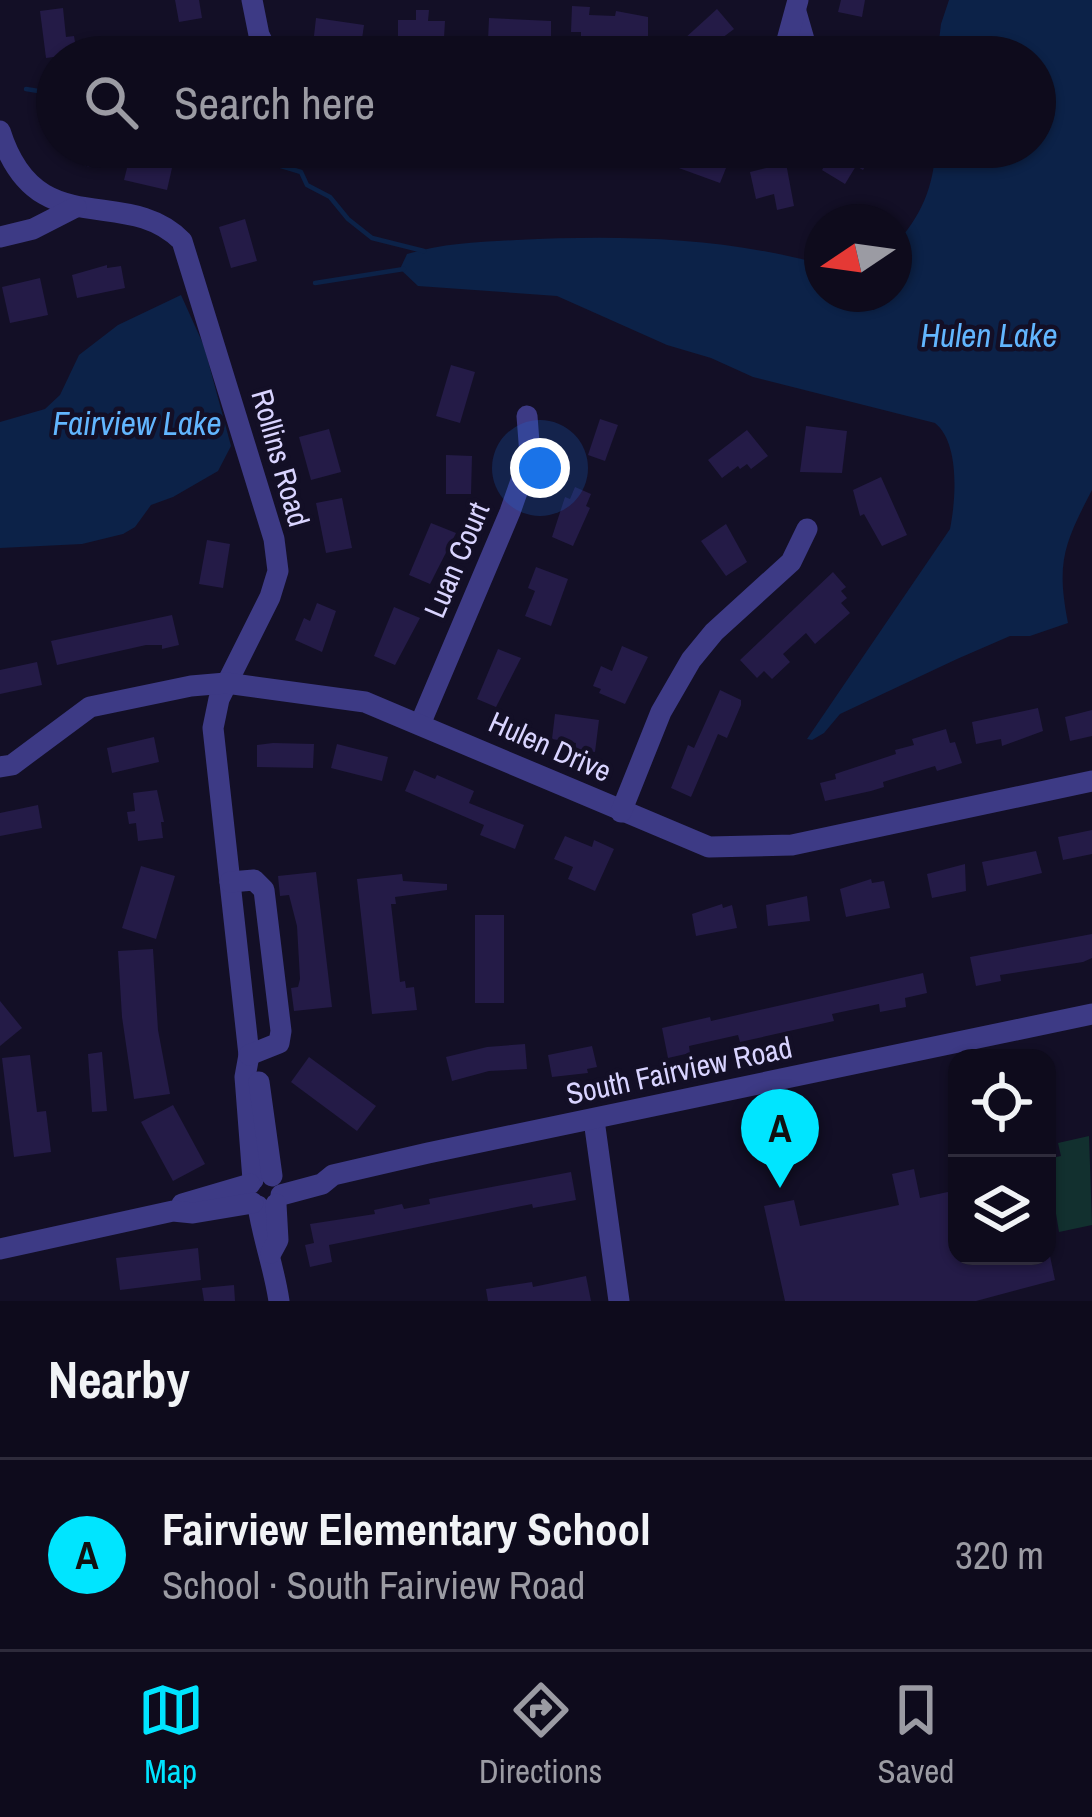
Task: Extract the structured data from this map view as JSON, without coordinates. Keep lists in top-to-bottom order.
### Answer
{
  "streets": {
    "street": [
      "Rollins Road",
      "Luan Court",
      "Hulen Drive",
      "South Fairview Road"
    ]
  },
  "crossings": [
    ["Rollins Road", "Hulen Drive"],
    ["Rollins Road", "South Fairview Road"],
    ["Luan Court", "Hulen Drive"]
  ],
  "water": ["Hulen Lake", "Fairview Lake"],
  "north": "left",
  "page": {
    "search": "Search here",
    "pins": "A",
    "heading": "Nearby",
    "list": [
      {
        "mark": "A",
        "name": "Fairview Elementary School",
        "note": "School · South Fairview Road",
        "value": "320 m"
      }
    ],
    "nav": ["Map", "Directions", "Saved"]
  }
}
